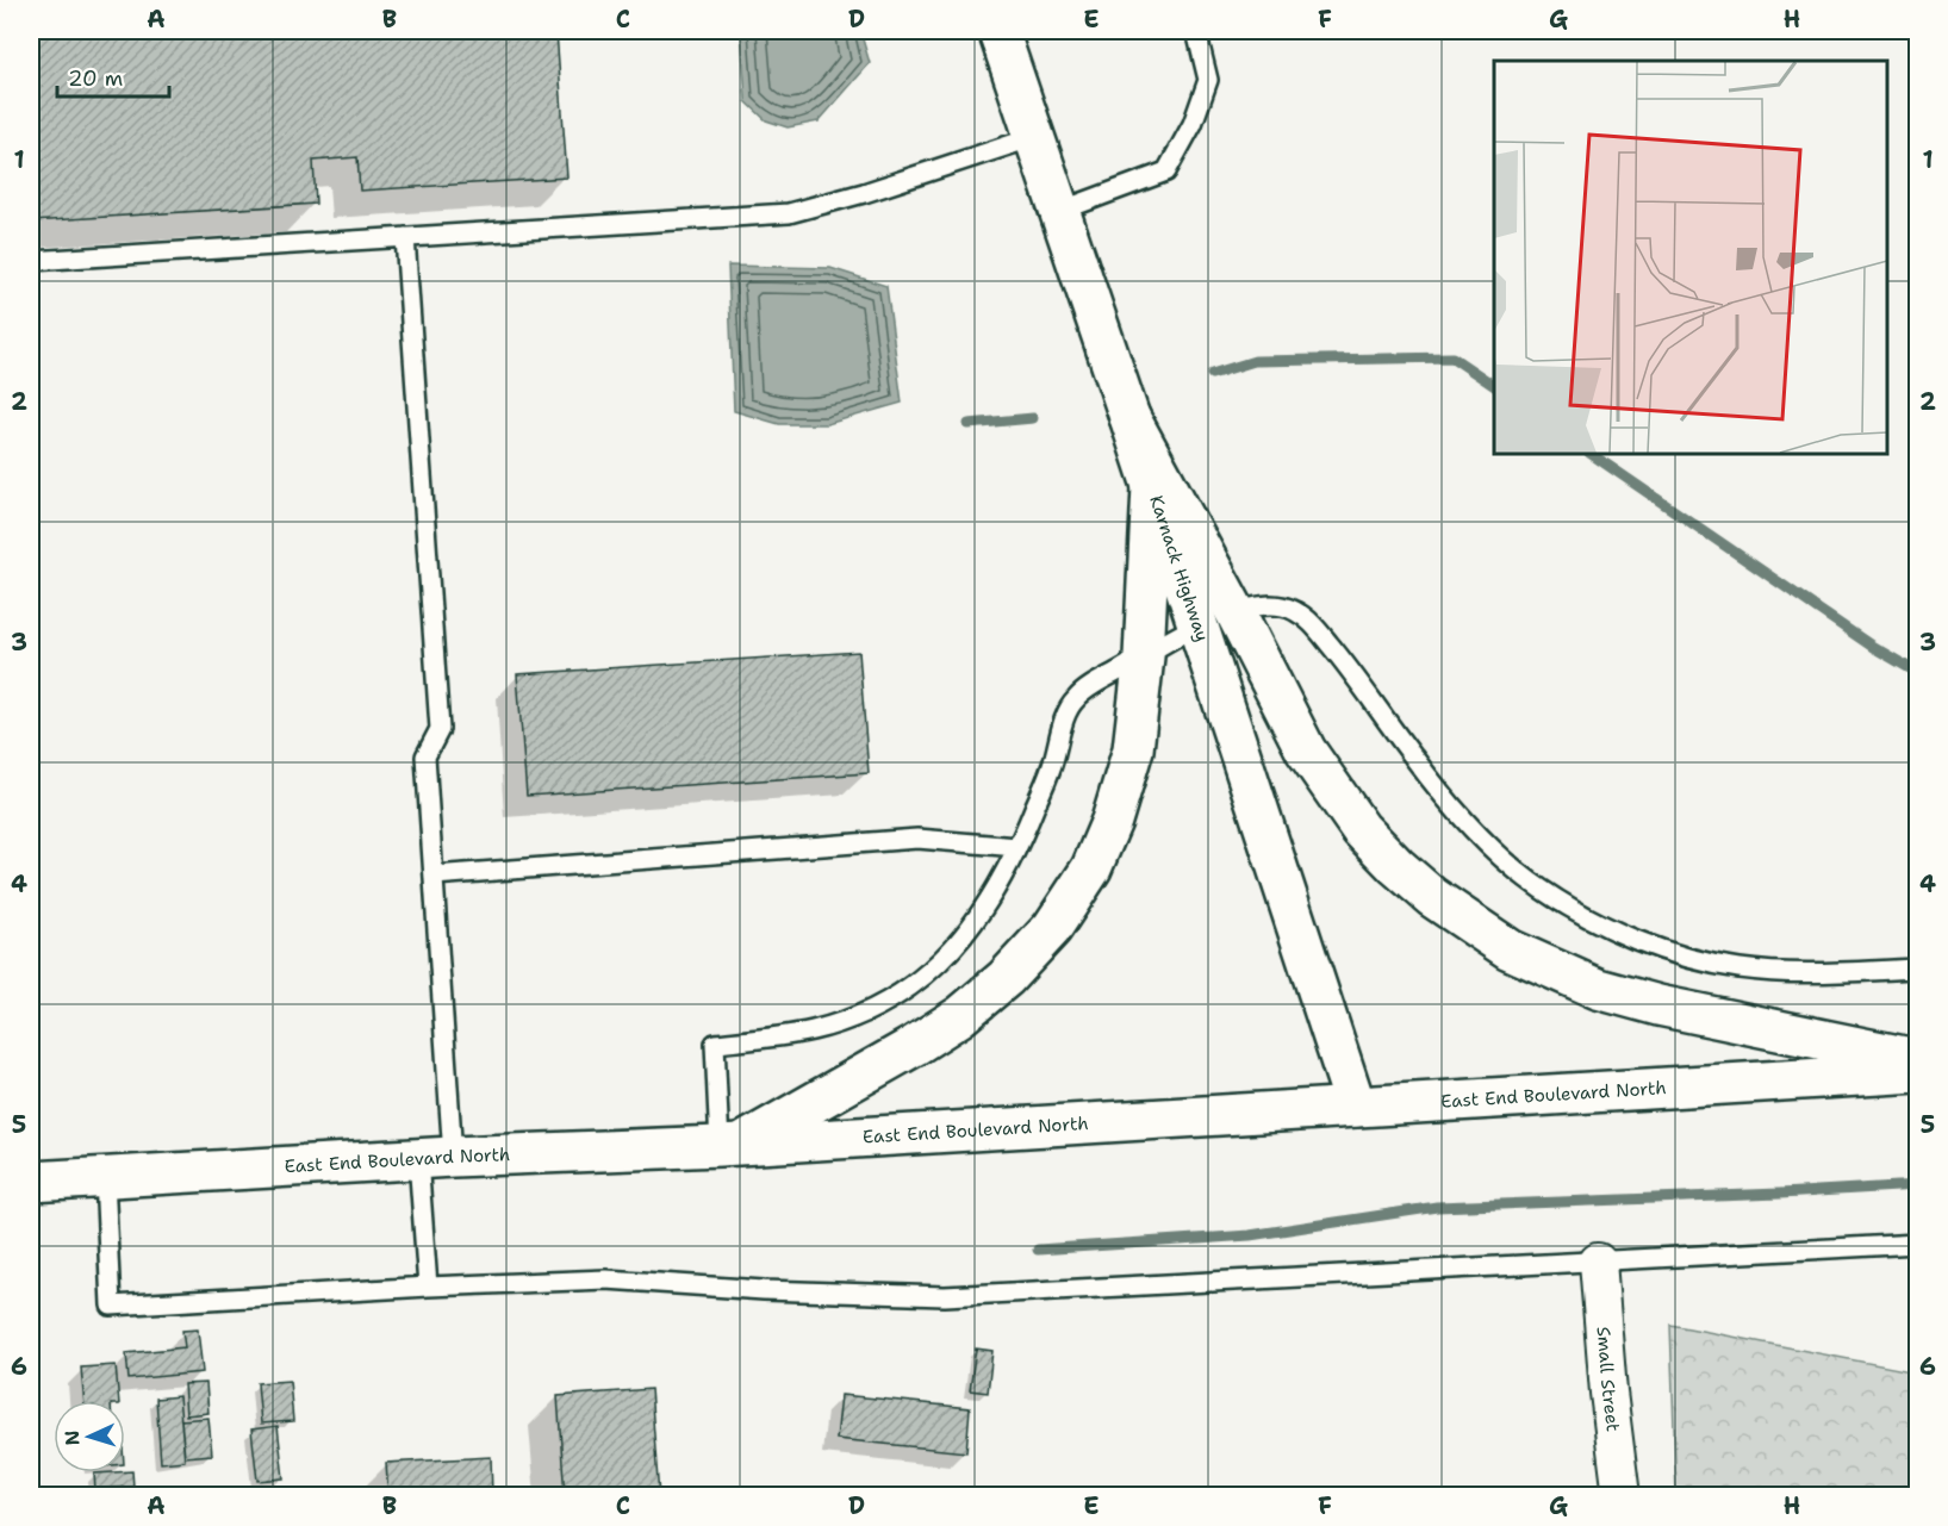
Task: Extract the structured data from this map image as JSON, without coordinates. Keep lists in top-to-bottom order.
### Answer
{
  "streets": {
    "main road": ["Karnack Highway", "East End Boulevard North"],
    "street": ["Small Street"]
  },
  "crossings": [
    ["Karnack Highway", "East End Boulevard North"]
  ],
  "scale_bar": "20 m",
  "north": "left",
  "grid": {
    "columns": [
      "A",
      "B",
      "C",
      "D",
      "E",
      "F",
      "G",
      "H"
    ],
    "rows": [
      "1",
      "2",
      "3",
      "4",
      "5",
      "6"
    ]
  }
}
